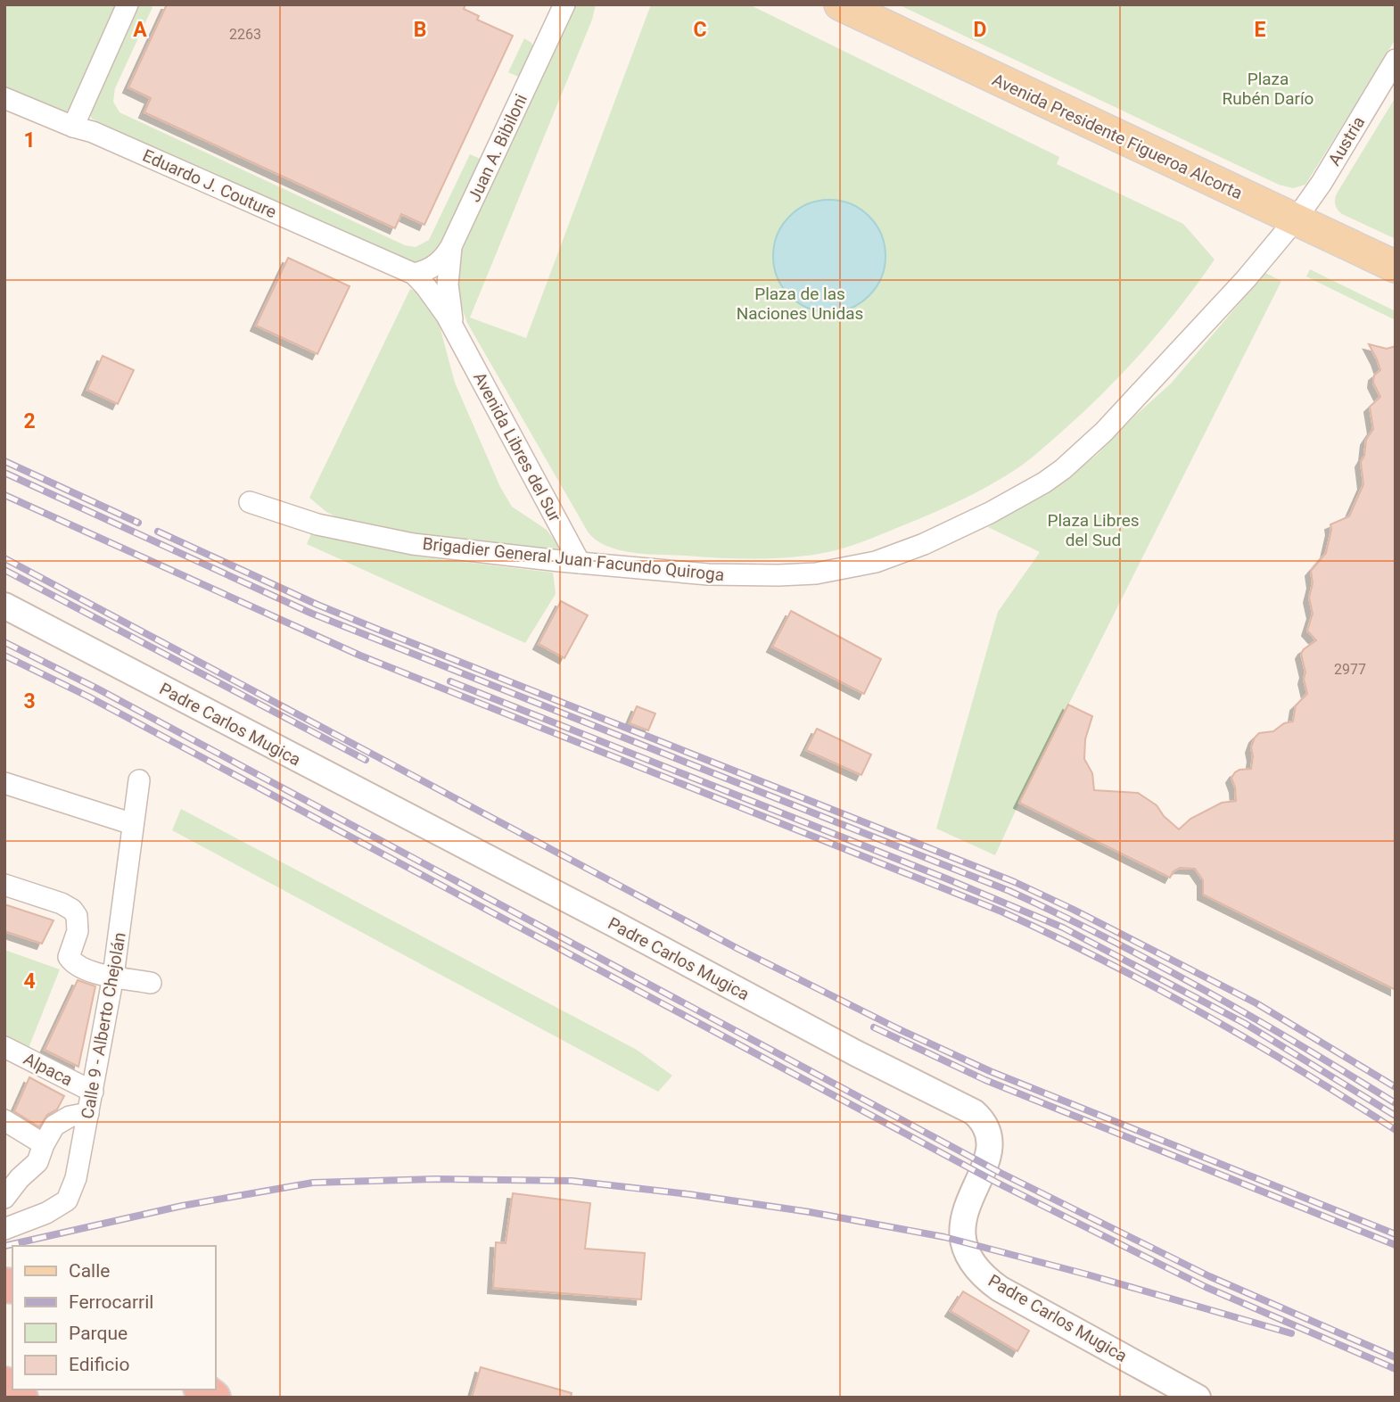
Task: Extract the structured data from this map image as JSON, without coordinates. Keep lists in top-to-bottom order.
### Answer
{
  "streets": {
    "main road": ["Avenida Presidente Figueroa Alcorta"],
    "street": [
      "Austria",
      "Juan A. Bibiloni",
      "Eduardo J. Couture",
      "Avenida Libres del Sur",
      "Brigadier General Juan Facundo Quiroga",
      "Padre Carlos Mugica",
      "Calle 9 - Alberto Chejolán",
      "Alpaca"
    ]
  },
  "crossings": [
    ["Avenida Presidente Figueroa Alcorta", "Austria"],
    ["Avenida Presidente Figueroa Alcorta", "Brigadier General Juan Facundo Quiroga"],
    ["Austria", "Brigadier General Juan Facundo Quiroga"],
    ["Juan A. Bibiloni", "Eduardo J. Couture"],
    ["Juan A. Bibiloni", "Avenida Libres del Sur"],
    ["Eduardo J. Couture", "Avenida Libres del Sur"],
    ["Avenida Libres del Sur", "Brigadier General Juan Facundo Quiroga"],
    ["Calle 9 - Alberto Chejolán", "Alpaca"]
  ],
  "parks": ["Plaza Rubén Darío", "Plaza de las Naciones Unidas", "Plaza Libres del Sud"],
  "house_numbers": ["2263", "2977"],
  "legend": [
    "Calle",
    "Ferrocarril",
    "Parque",
    "Edificio"
  ],
  "grid": {
    "columns": [
      "A",
      "B",
      "C",
      "D",
      "E"
    ],
    "rows": [
      "1",
      "2",
      "3",
      "4"
    ]
  }
}
